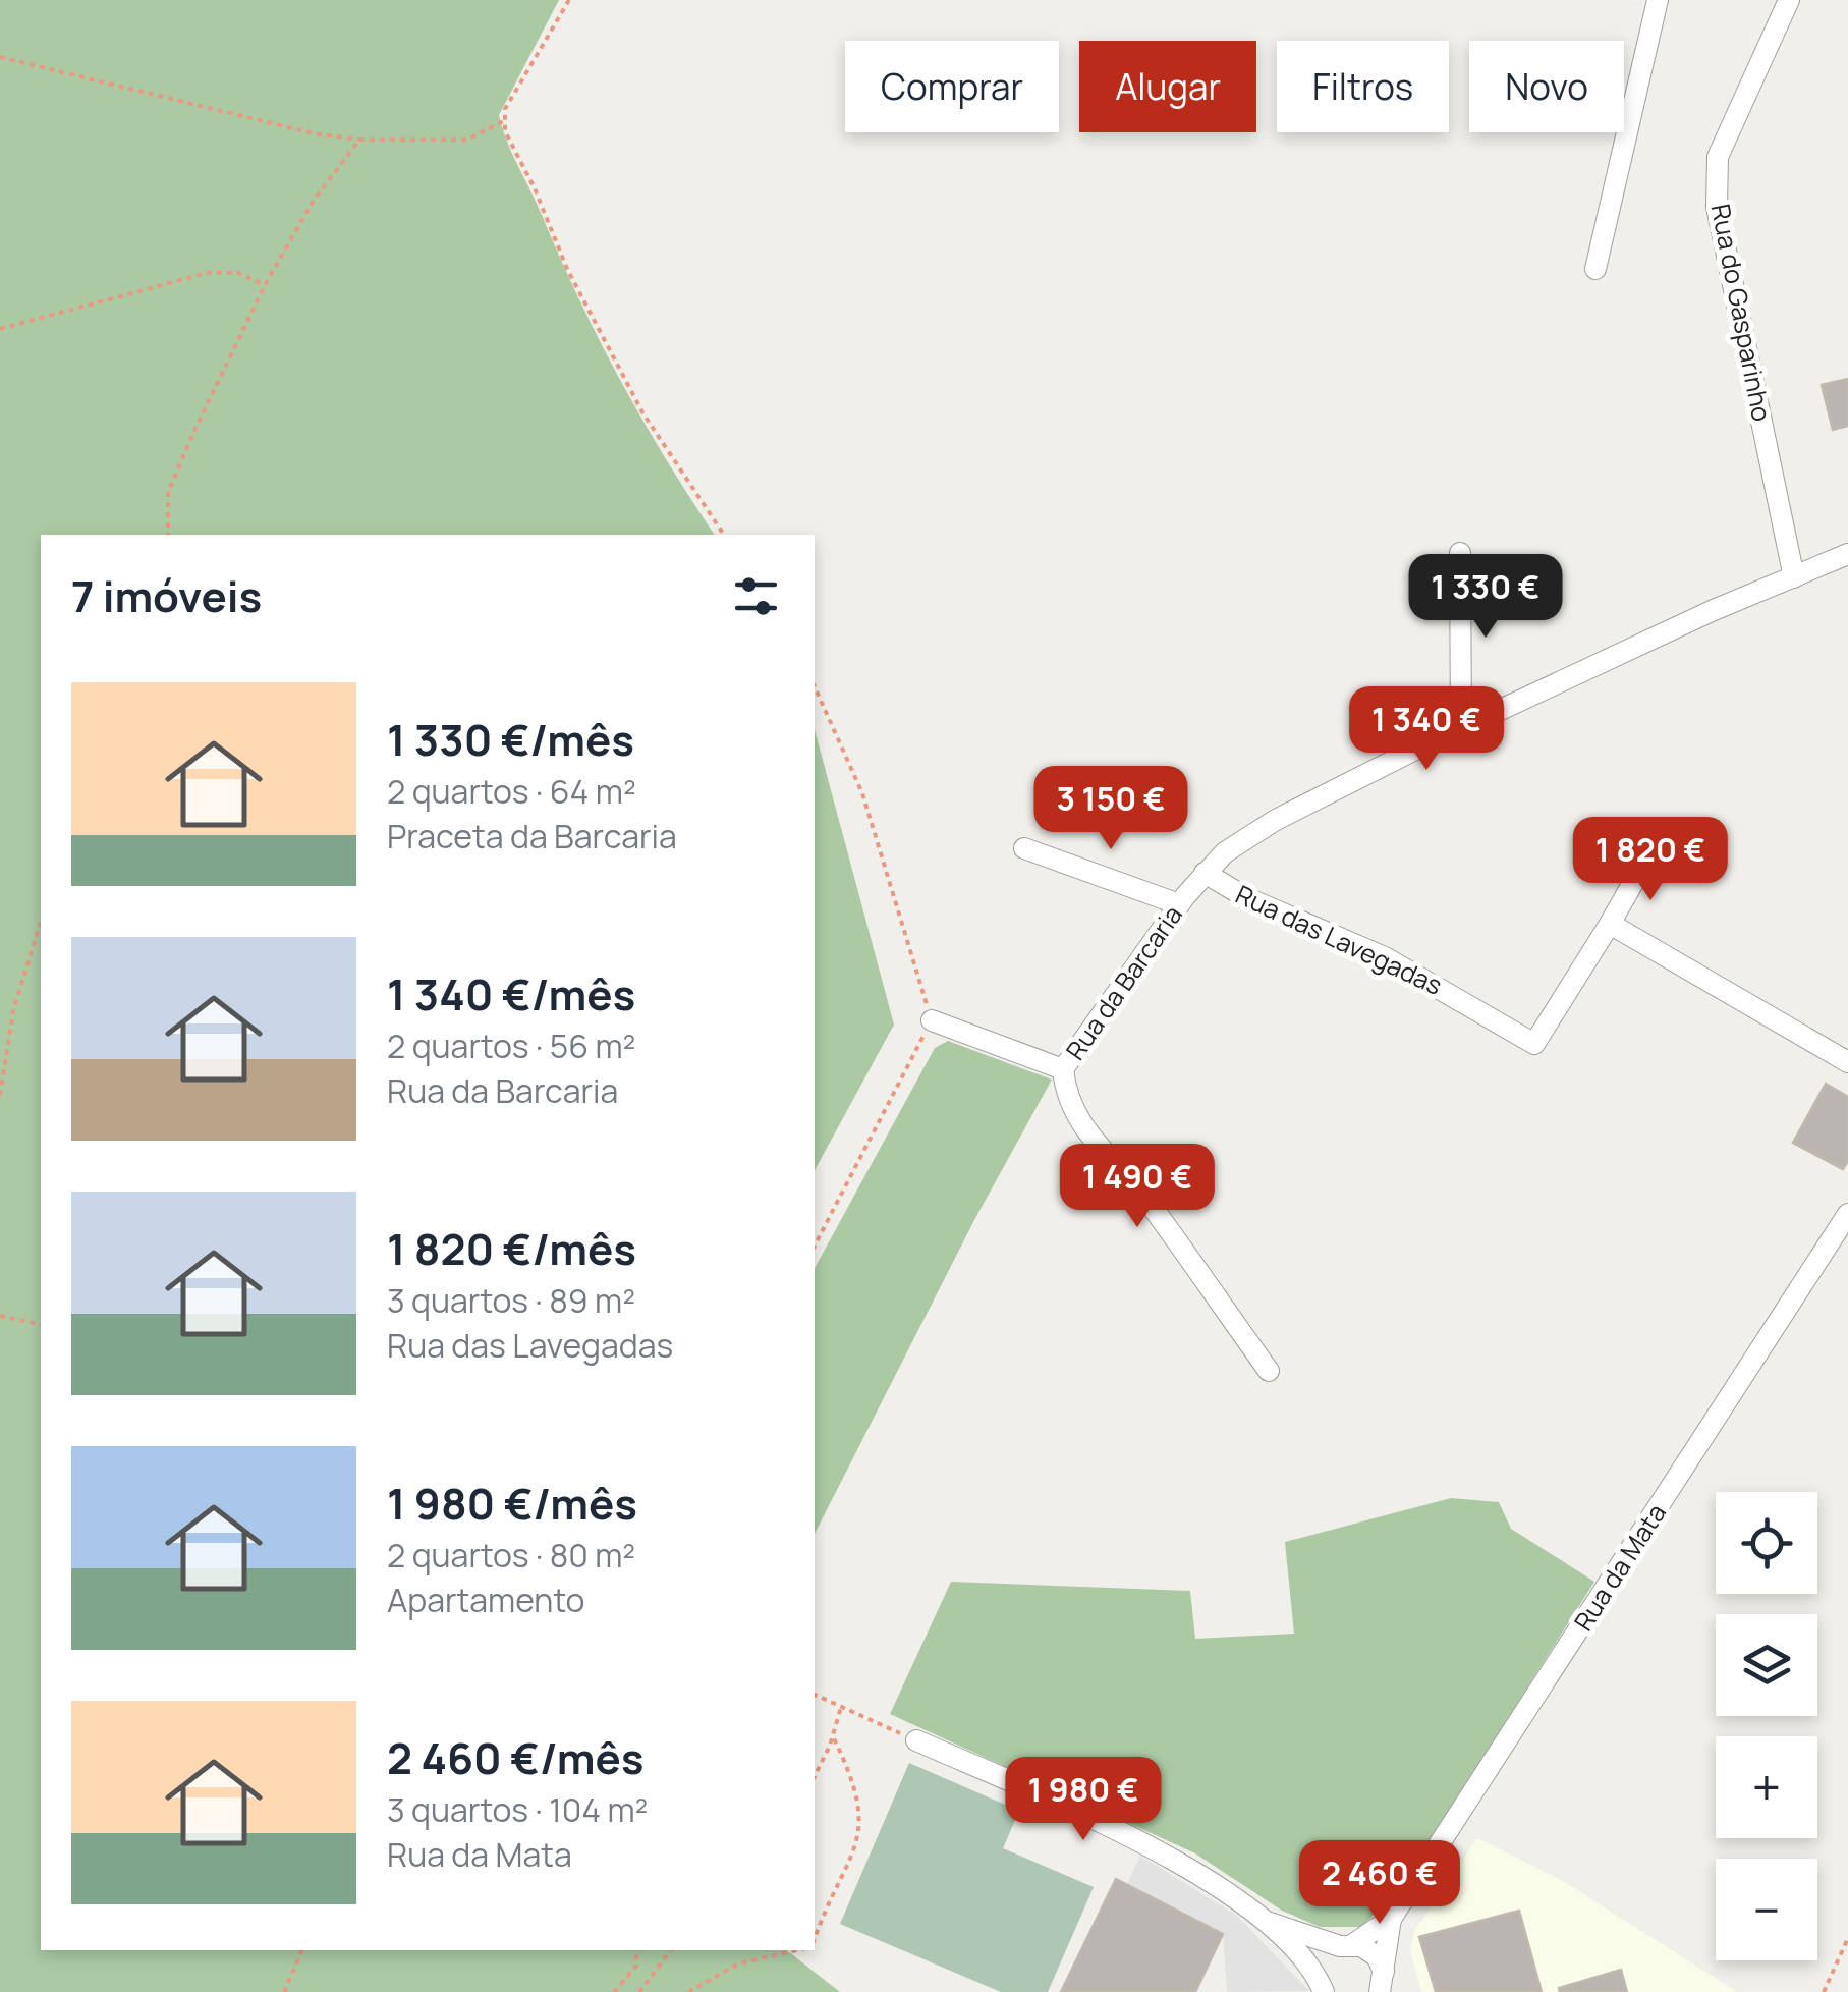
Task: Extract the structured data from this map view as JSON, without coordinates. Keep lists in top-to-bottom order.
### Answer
{
  "streets": {
    "street": [
      "Rua do Gasparinho",
      "Rua das Lavegadas",
      "Rua da Barcaria",
      "Rua da Mata"
    ]
  },
  "crossings": [
    ["Rua do Gasparinho", "Rua da Barcaria"],
    ["Rua das Lavegadas", "Rua da Barcaria"]
  ],
  "page": {
    "chip": [
      "Comprar",
      "Alugar",
      "Filtros",
      "Novo"
    ],
    "heading": "7 imóveis",
    "price": [
      "1 330 €",
      "1 340 €",
      "3 150 €",
      "1 820 €",
      "1 490 €",
      "1 980 €",
      "2 460 €"
    ],
    "list": [
      {
        "name": "1 330 €/mês",
        "note": "2 quartos · 64 m² · Praceta da Barcaria"
      },
      {
        "name": "1 340 €/mês",
        "note": "2 quartos · 56 m² · Rua da Barcaria"
      },
      {
        "name": "1 820 €/mês",
        "note": "3 quartos · 89 m² · Rua das Lavegadas"
      },
      {
        "name": "1 980 €/mês",
        "note": "2 quartos · 80 m² · Apartamento"
      },
      {
        "name": "2 460 €/mês",
        "note": "3 quartos · 104 m² · Rua da Mata"
      }
    ],
    "map_buttons": ["+", "−"]
  }
}
